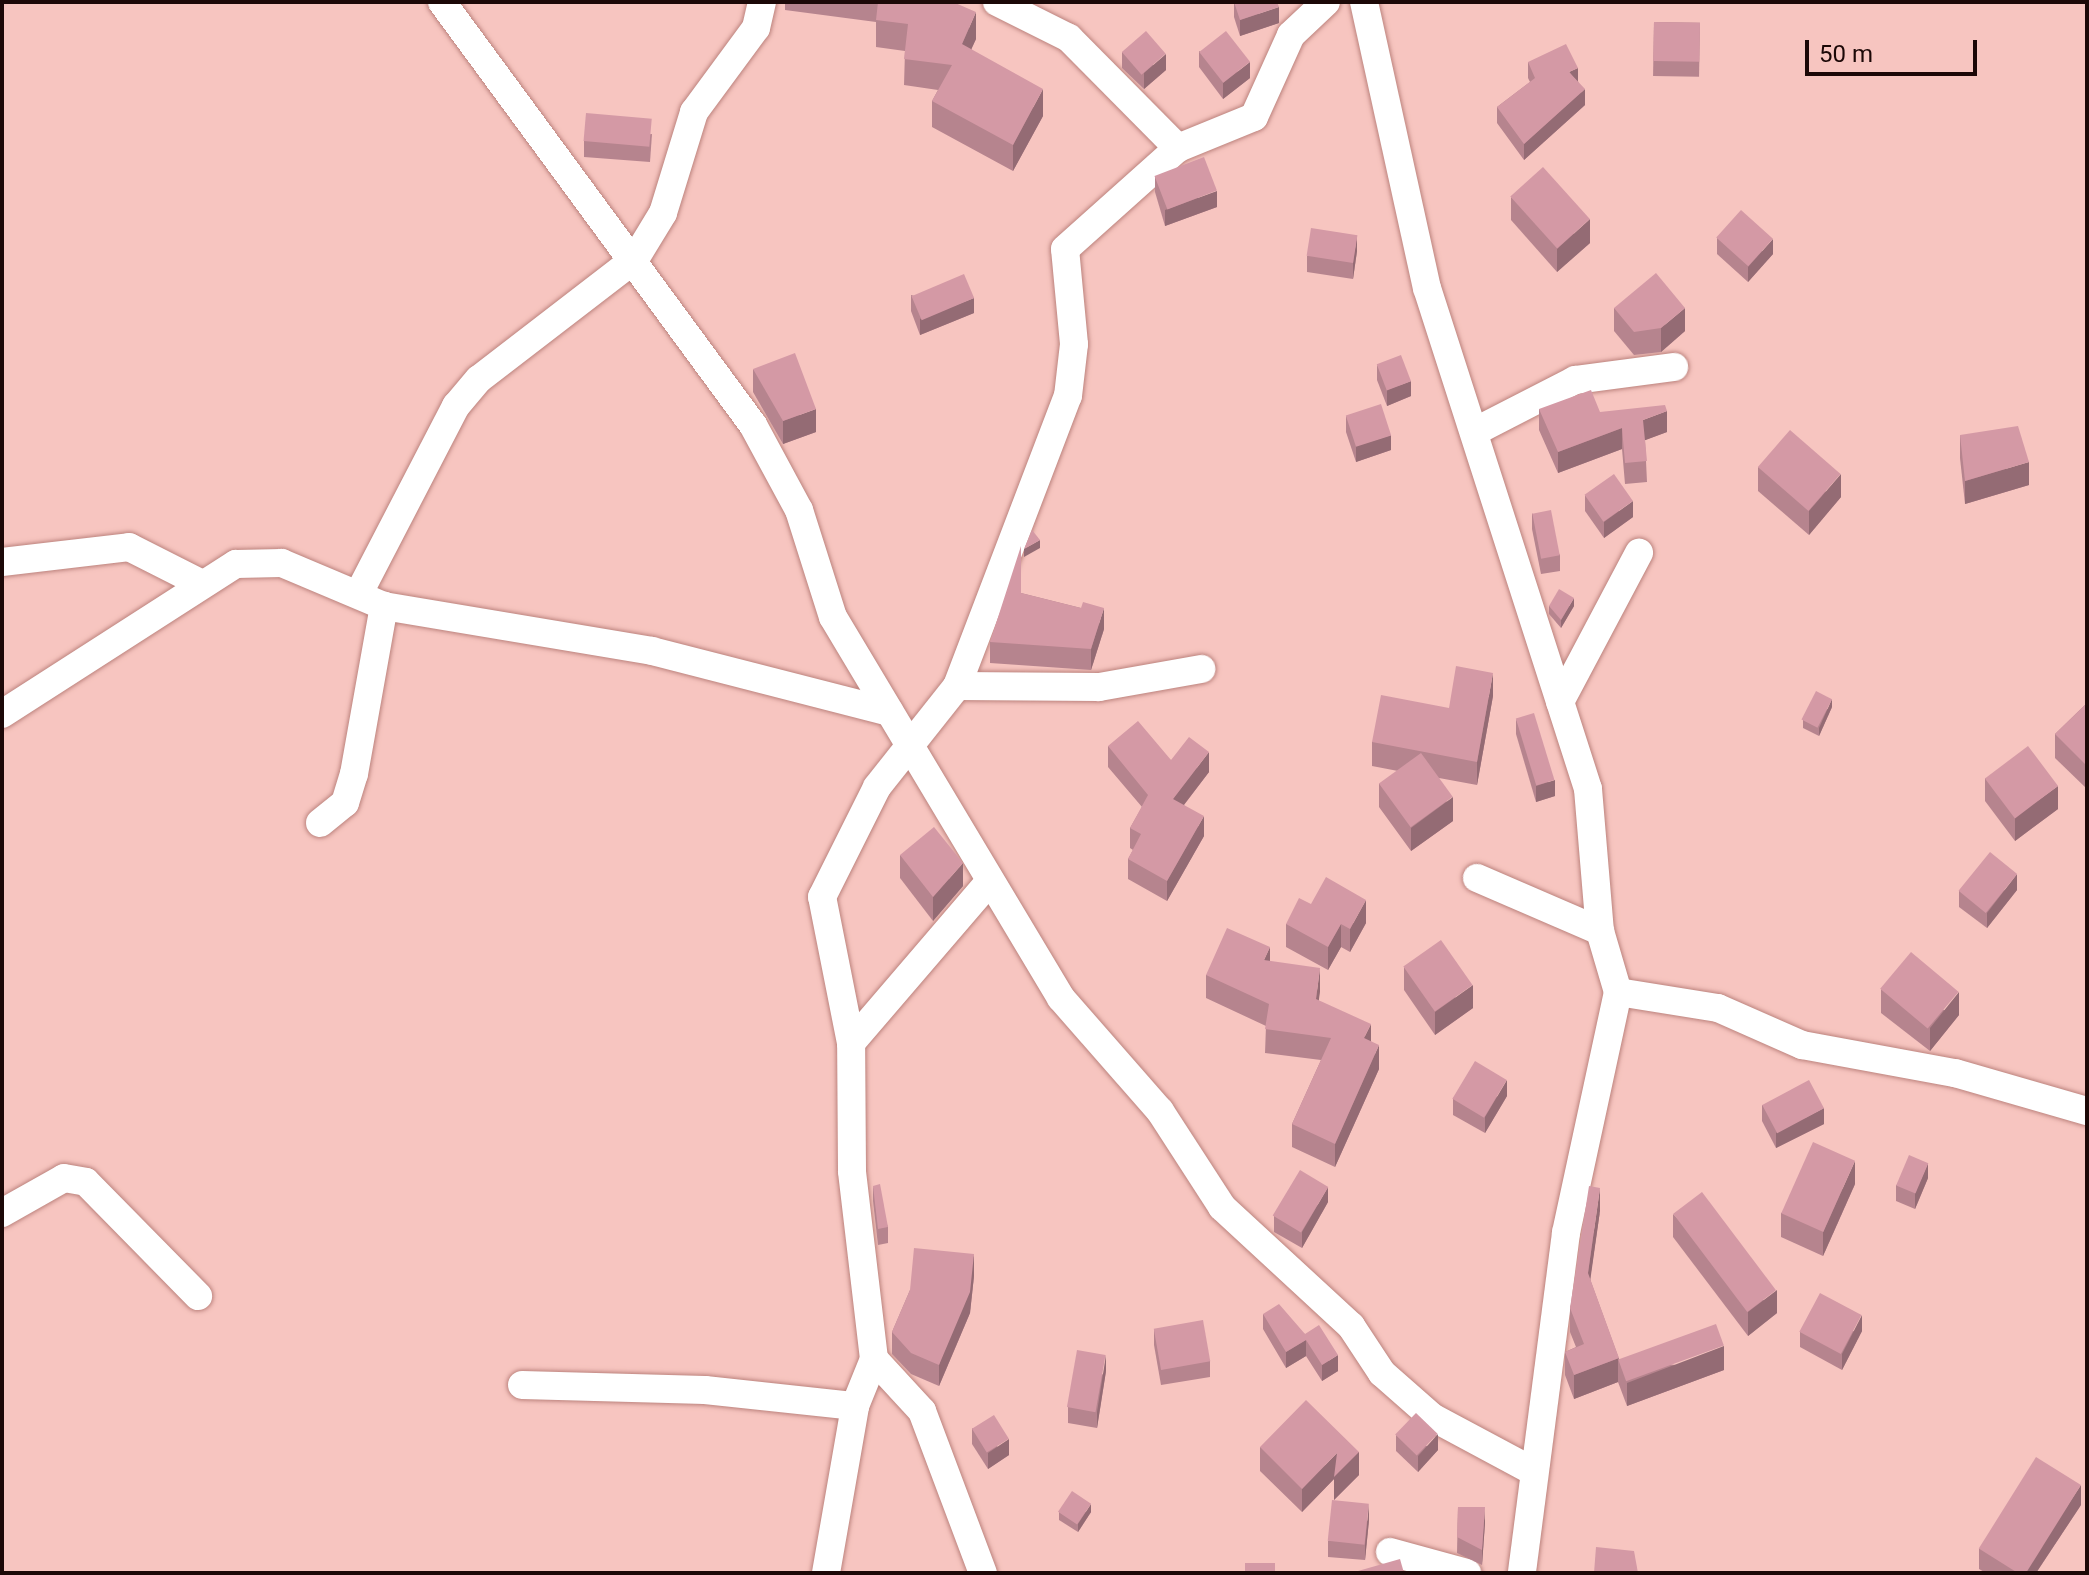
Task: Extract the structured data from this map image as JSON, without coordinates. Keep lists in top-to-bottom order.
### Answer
{
  "scale_bar": "50 m"
}
